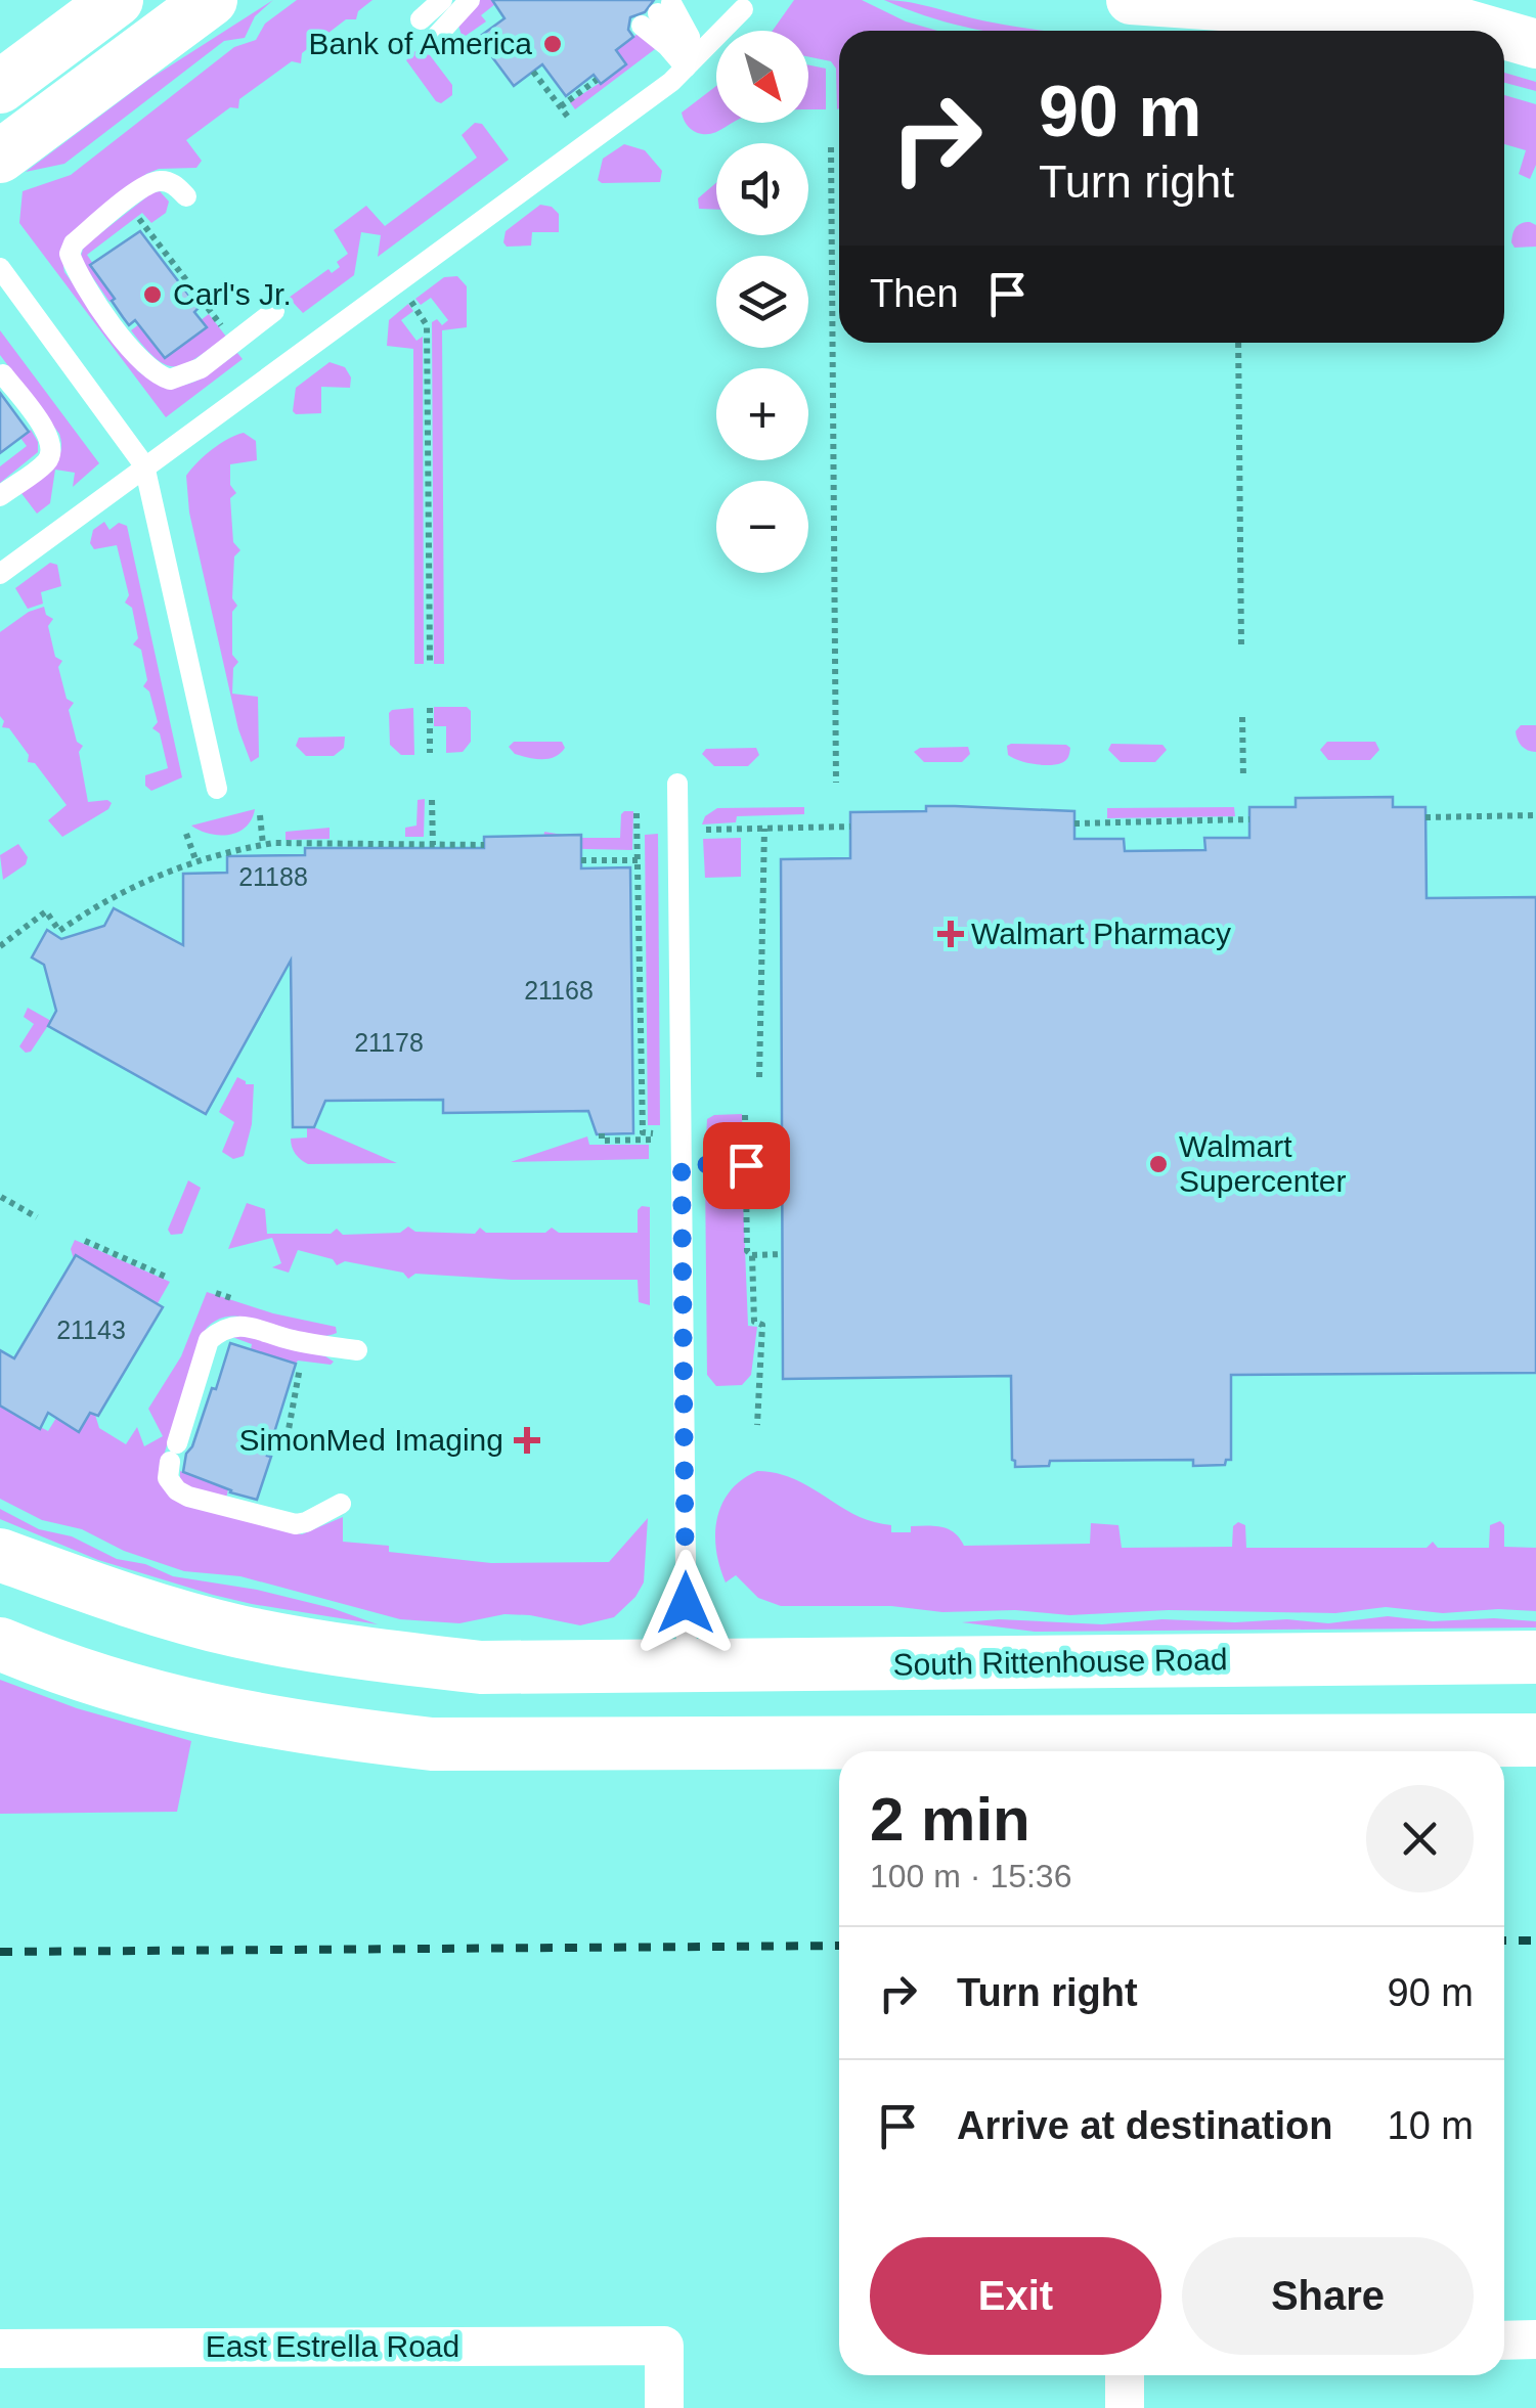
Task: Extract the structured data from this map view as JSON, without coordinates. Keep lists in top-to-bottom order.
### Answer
{
  "streets": {
    "main road": ["South Rittenhouse Road"],
    "street": ["East Estrella Road"]
  },
  "places": {
    "other": ["Bank of America", "Carl's Jr.", "Walmart Supercenter"],
    "health": ["Walmart Pharmacy", "SimonMed Imaging"]
  },
  "house_numbers": [
    "21188",
    "21168",
    "21178",
    "21143"
  ],
  "north": "bottom right",
  "page": {
    "map_buttons": ["+", "−"],
    "turn": ["90 m", "Turn right"],
    "then": "Then",
    "heading": ["2 min", "100 m · 15:36"],
    "list": [
      {
        "name": "Turn right",
        "value": "90 m"
      },
      {
        "name": "Arrive at destination",
        "value": "10 m"
      }
    ],
    "buttons": ["Exit", "Share"]
  }
}
